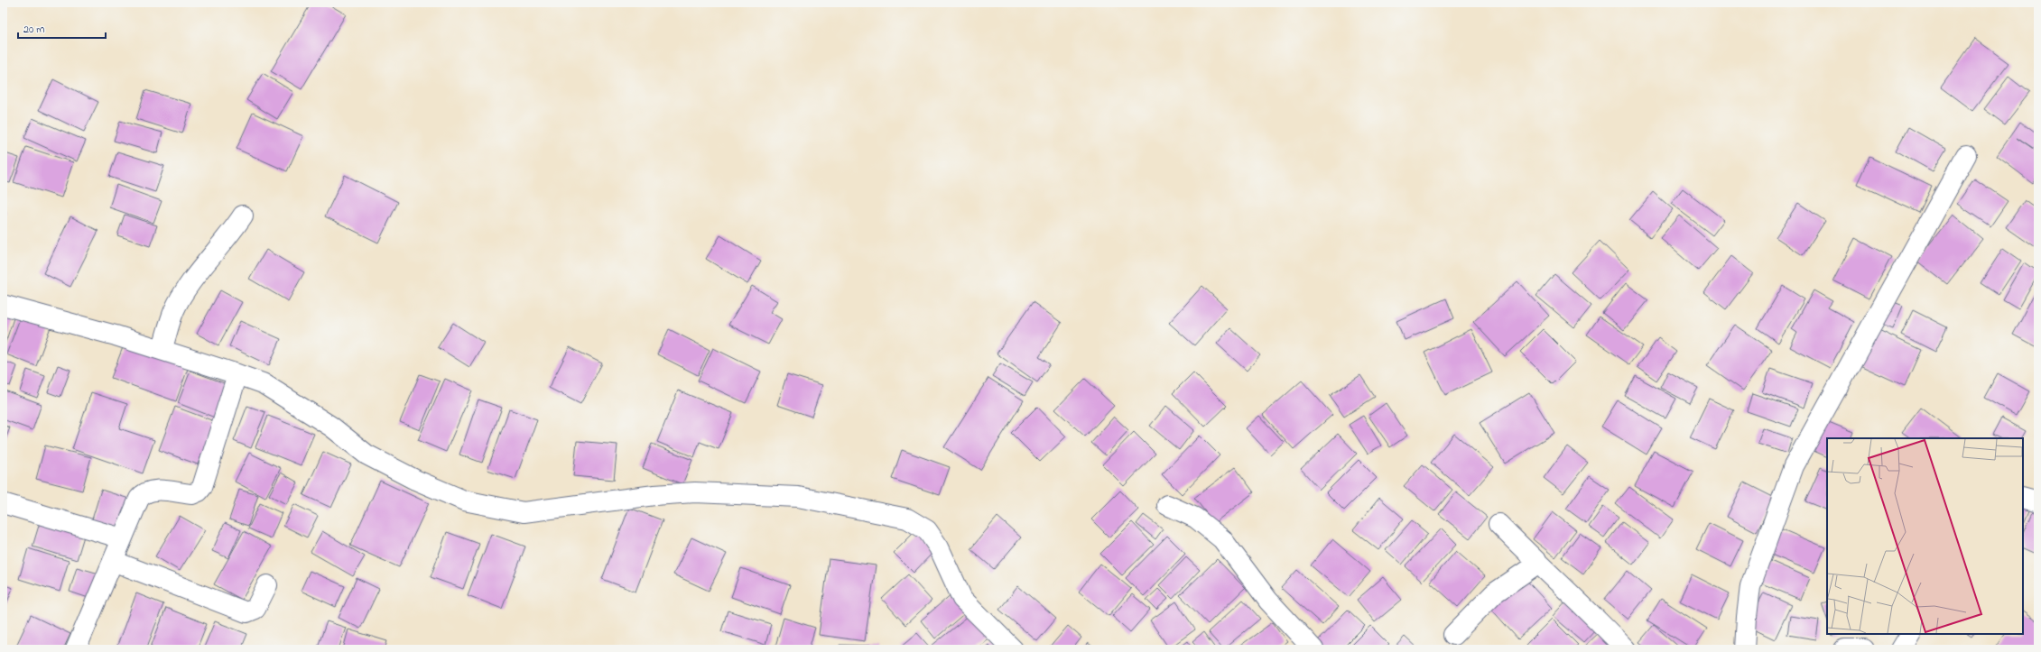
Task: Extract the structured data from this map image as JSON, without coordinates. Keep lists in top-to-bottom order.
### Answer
{
  "scale_bar": "20 m"
}
